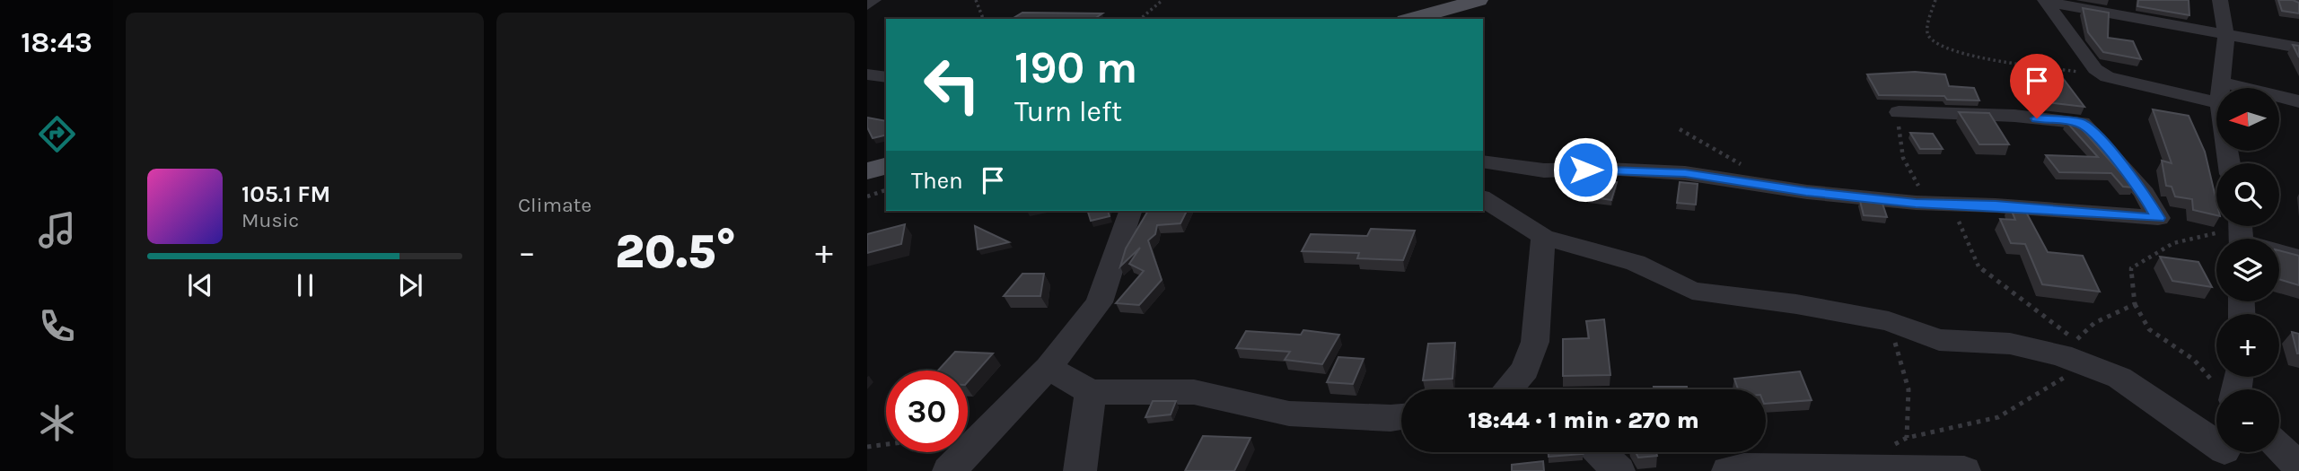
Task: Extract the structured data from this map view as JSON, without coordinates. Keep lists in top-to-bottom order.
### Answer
{
  "north": "left",
  "page": {
    "tabs": "18:43",
    "tile": "Climate",
    "turn": ["190 m", "Turn left"],
    "map_buttons": ["+", "−"],
    "then": "Then",
    "song": ["105.1 FM", "Music"],
    "heat": ["−", "20.5°", "+"],
    "limit": "30",
    "trip": "18:44 · 1 min · 270 m"
  }
}
